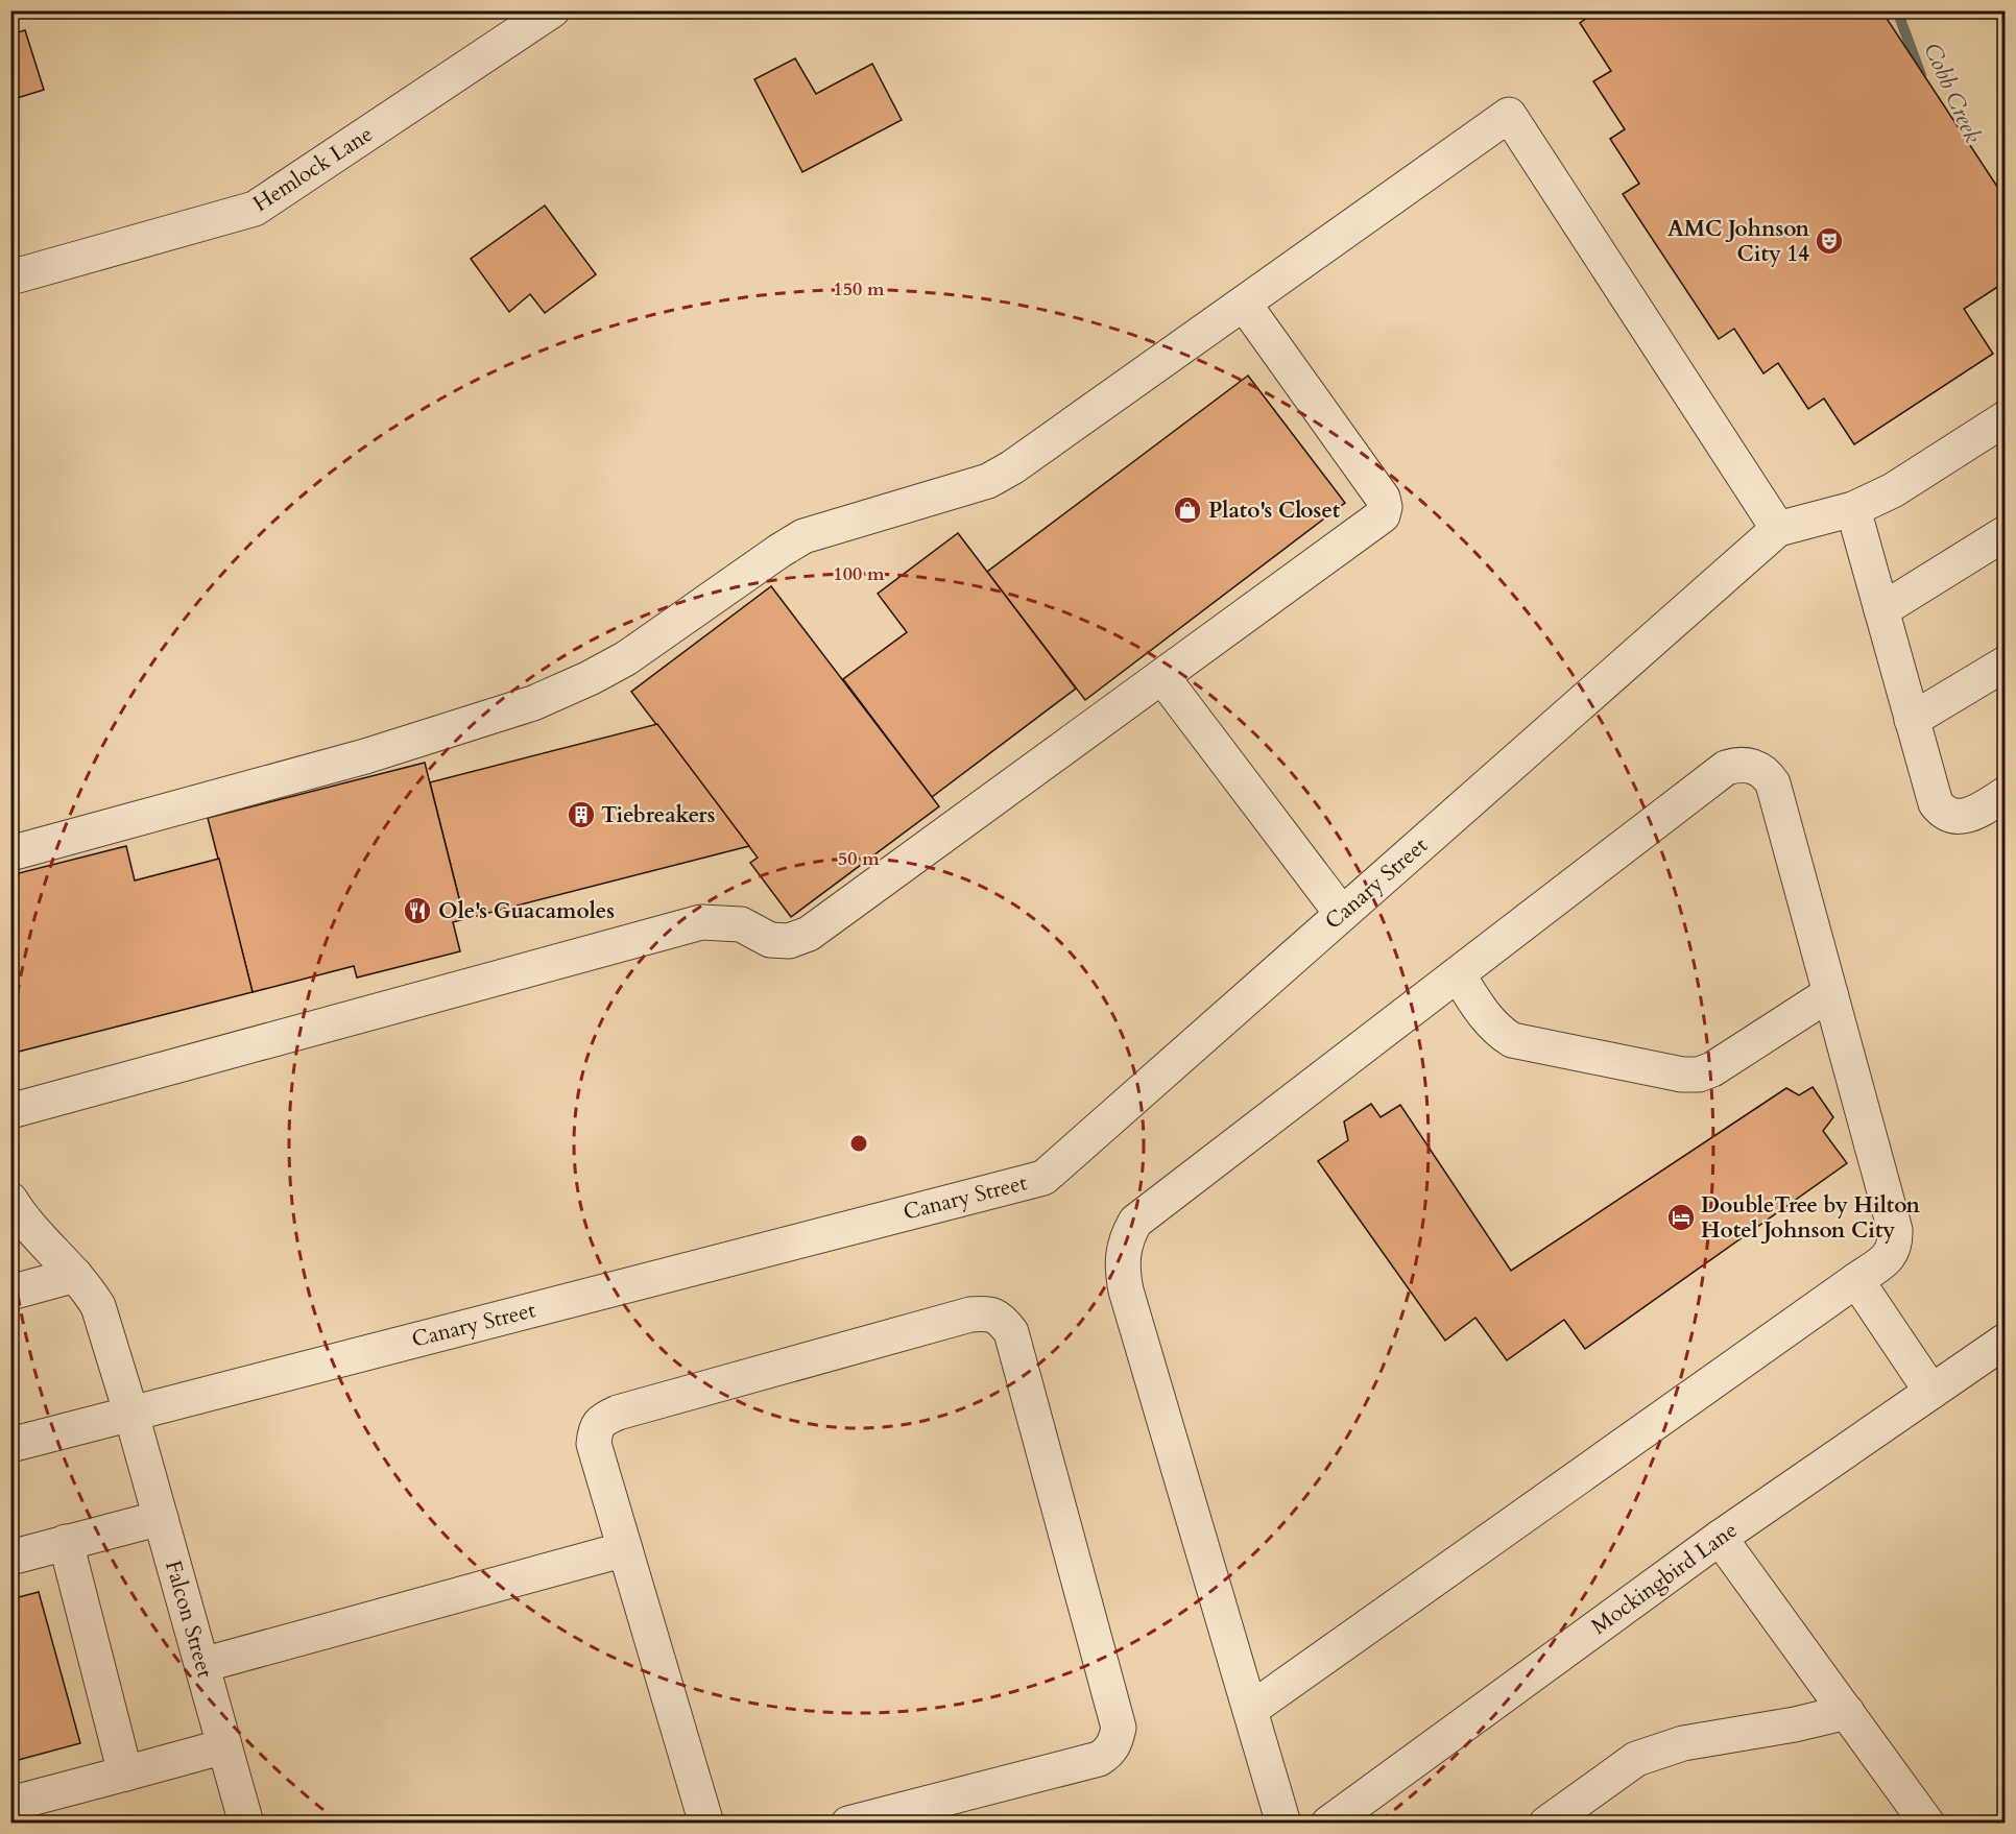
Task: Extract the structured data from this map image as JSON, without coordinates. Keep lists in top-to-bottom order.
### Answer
{
  "streets": {
    "street": [
      "Hemlock Lane",
      "Canary Street",
      "Mockingbird Lane",
      "Falcon Street"
    ]
  },
  "crossings": [
    ["Canary Street", "Falcon Street"]
  ],
  "water": ["Cobb Creek"],
  "places": {
    "theatre": ["AMC Johnson City 14"],
    "shop": ["Plato's Closet"],
    "building": ["Tiebreakers"],
    "restaurant": ["Ole's Guacamoles"],
    "hotel": ["DoubleTree by Hilton Hotel Johnson City"]
  },
  "rings": ["150 m", "100 m", "50 m"]
}
